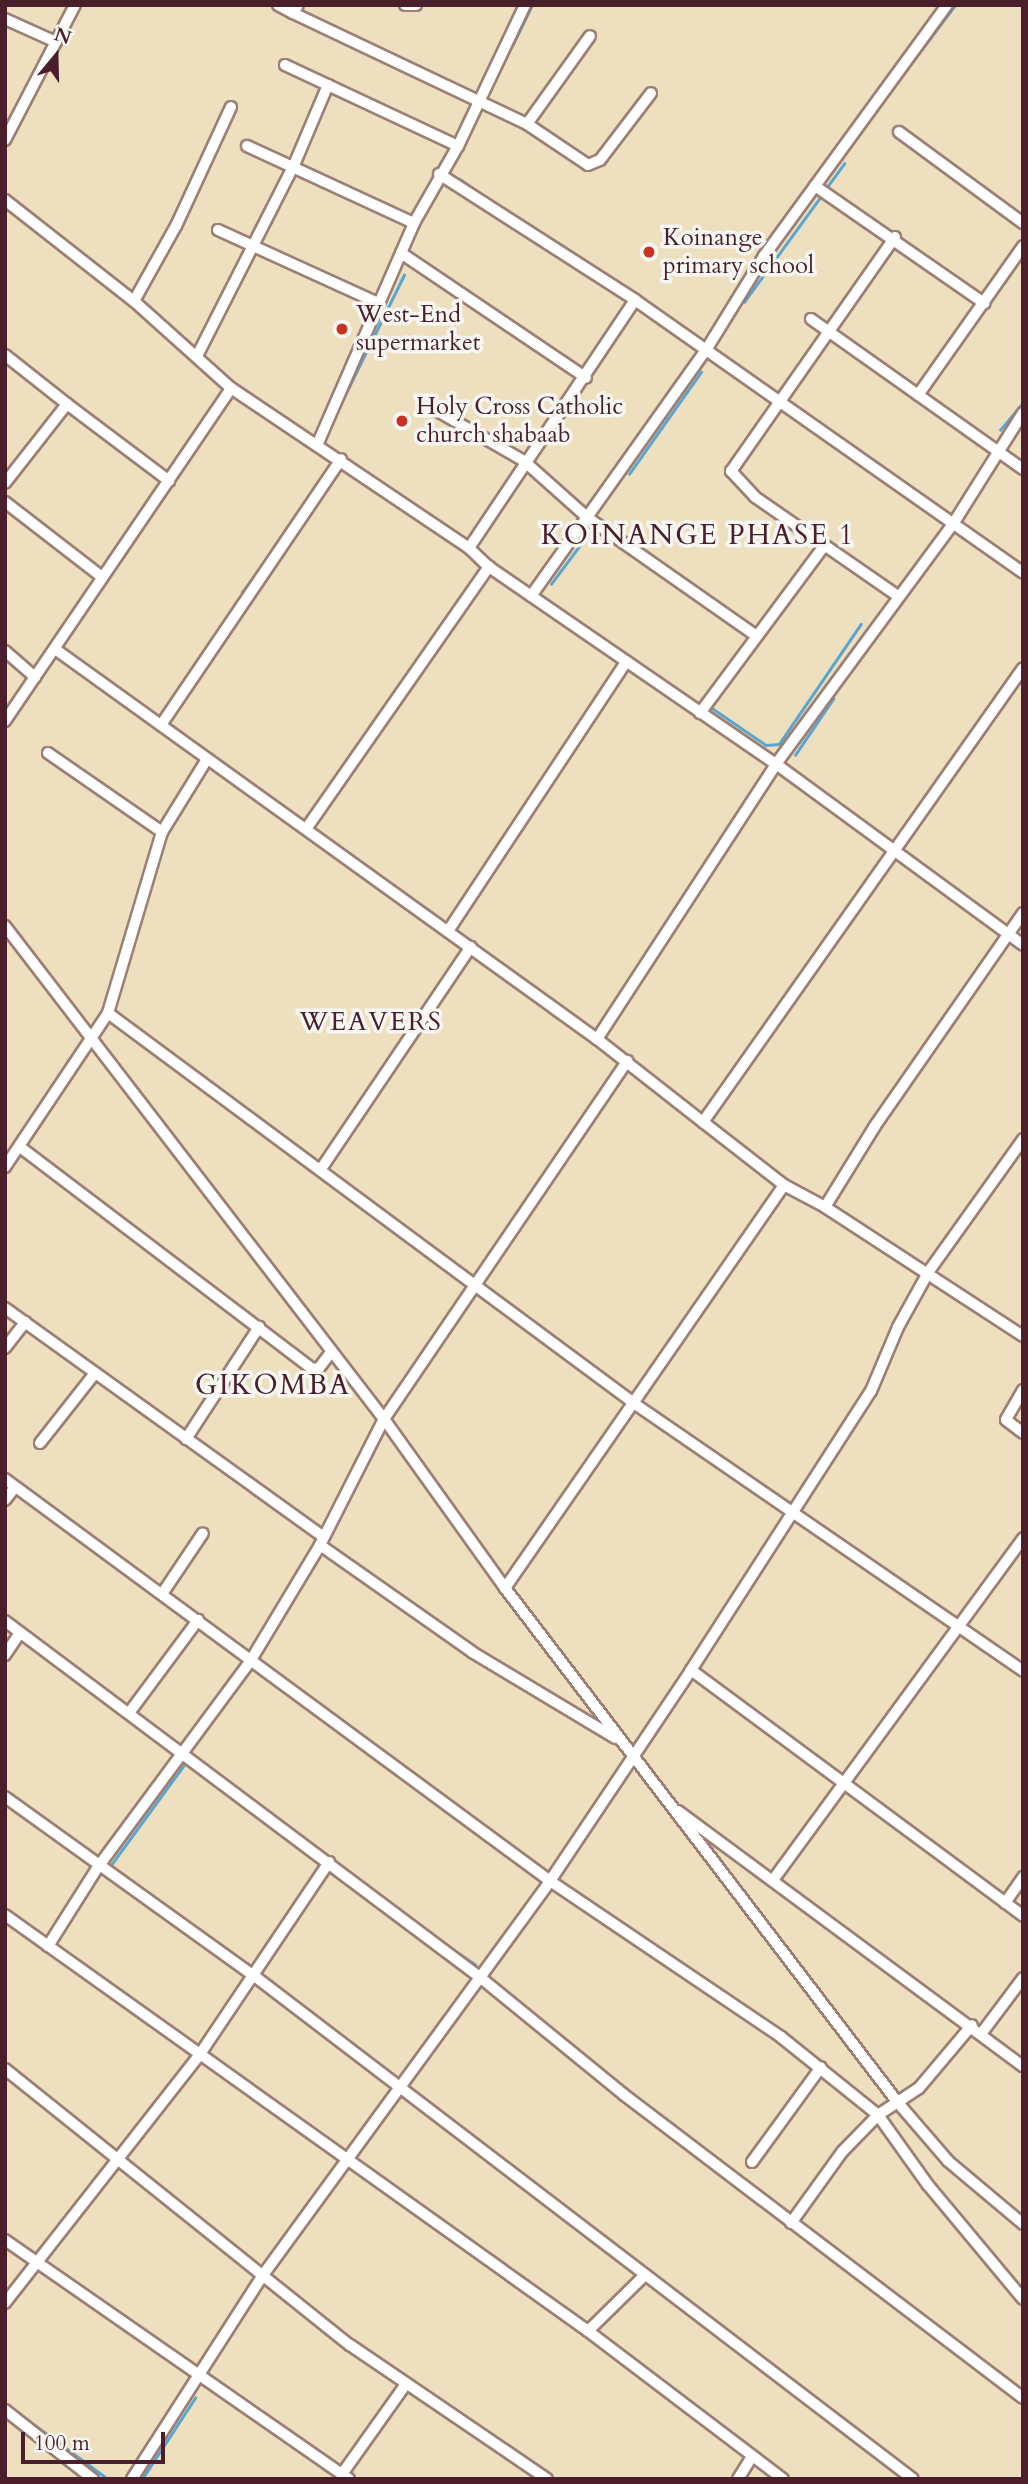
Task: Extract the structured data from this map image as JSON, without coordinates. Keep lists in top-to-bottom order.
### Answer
{
  "districts": ["KOINANGE PHASE 1", "WEAVERS", "GIKOMBA"],
  "places": ["Koinange primary school", "West-End supermarket", "Holy Cross Catholic church shabaab"],
  "scale_bar": "100 m",
  "north": "top"
}
